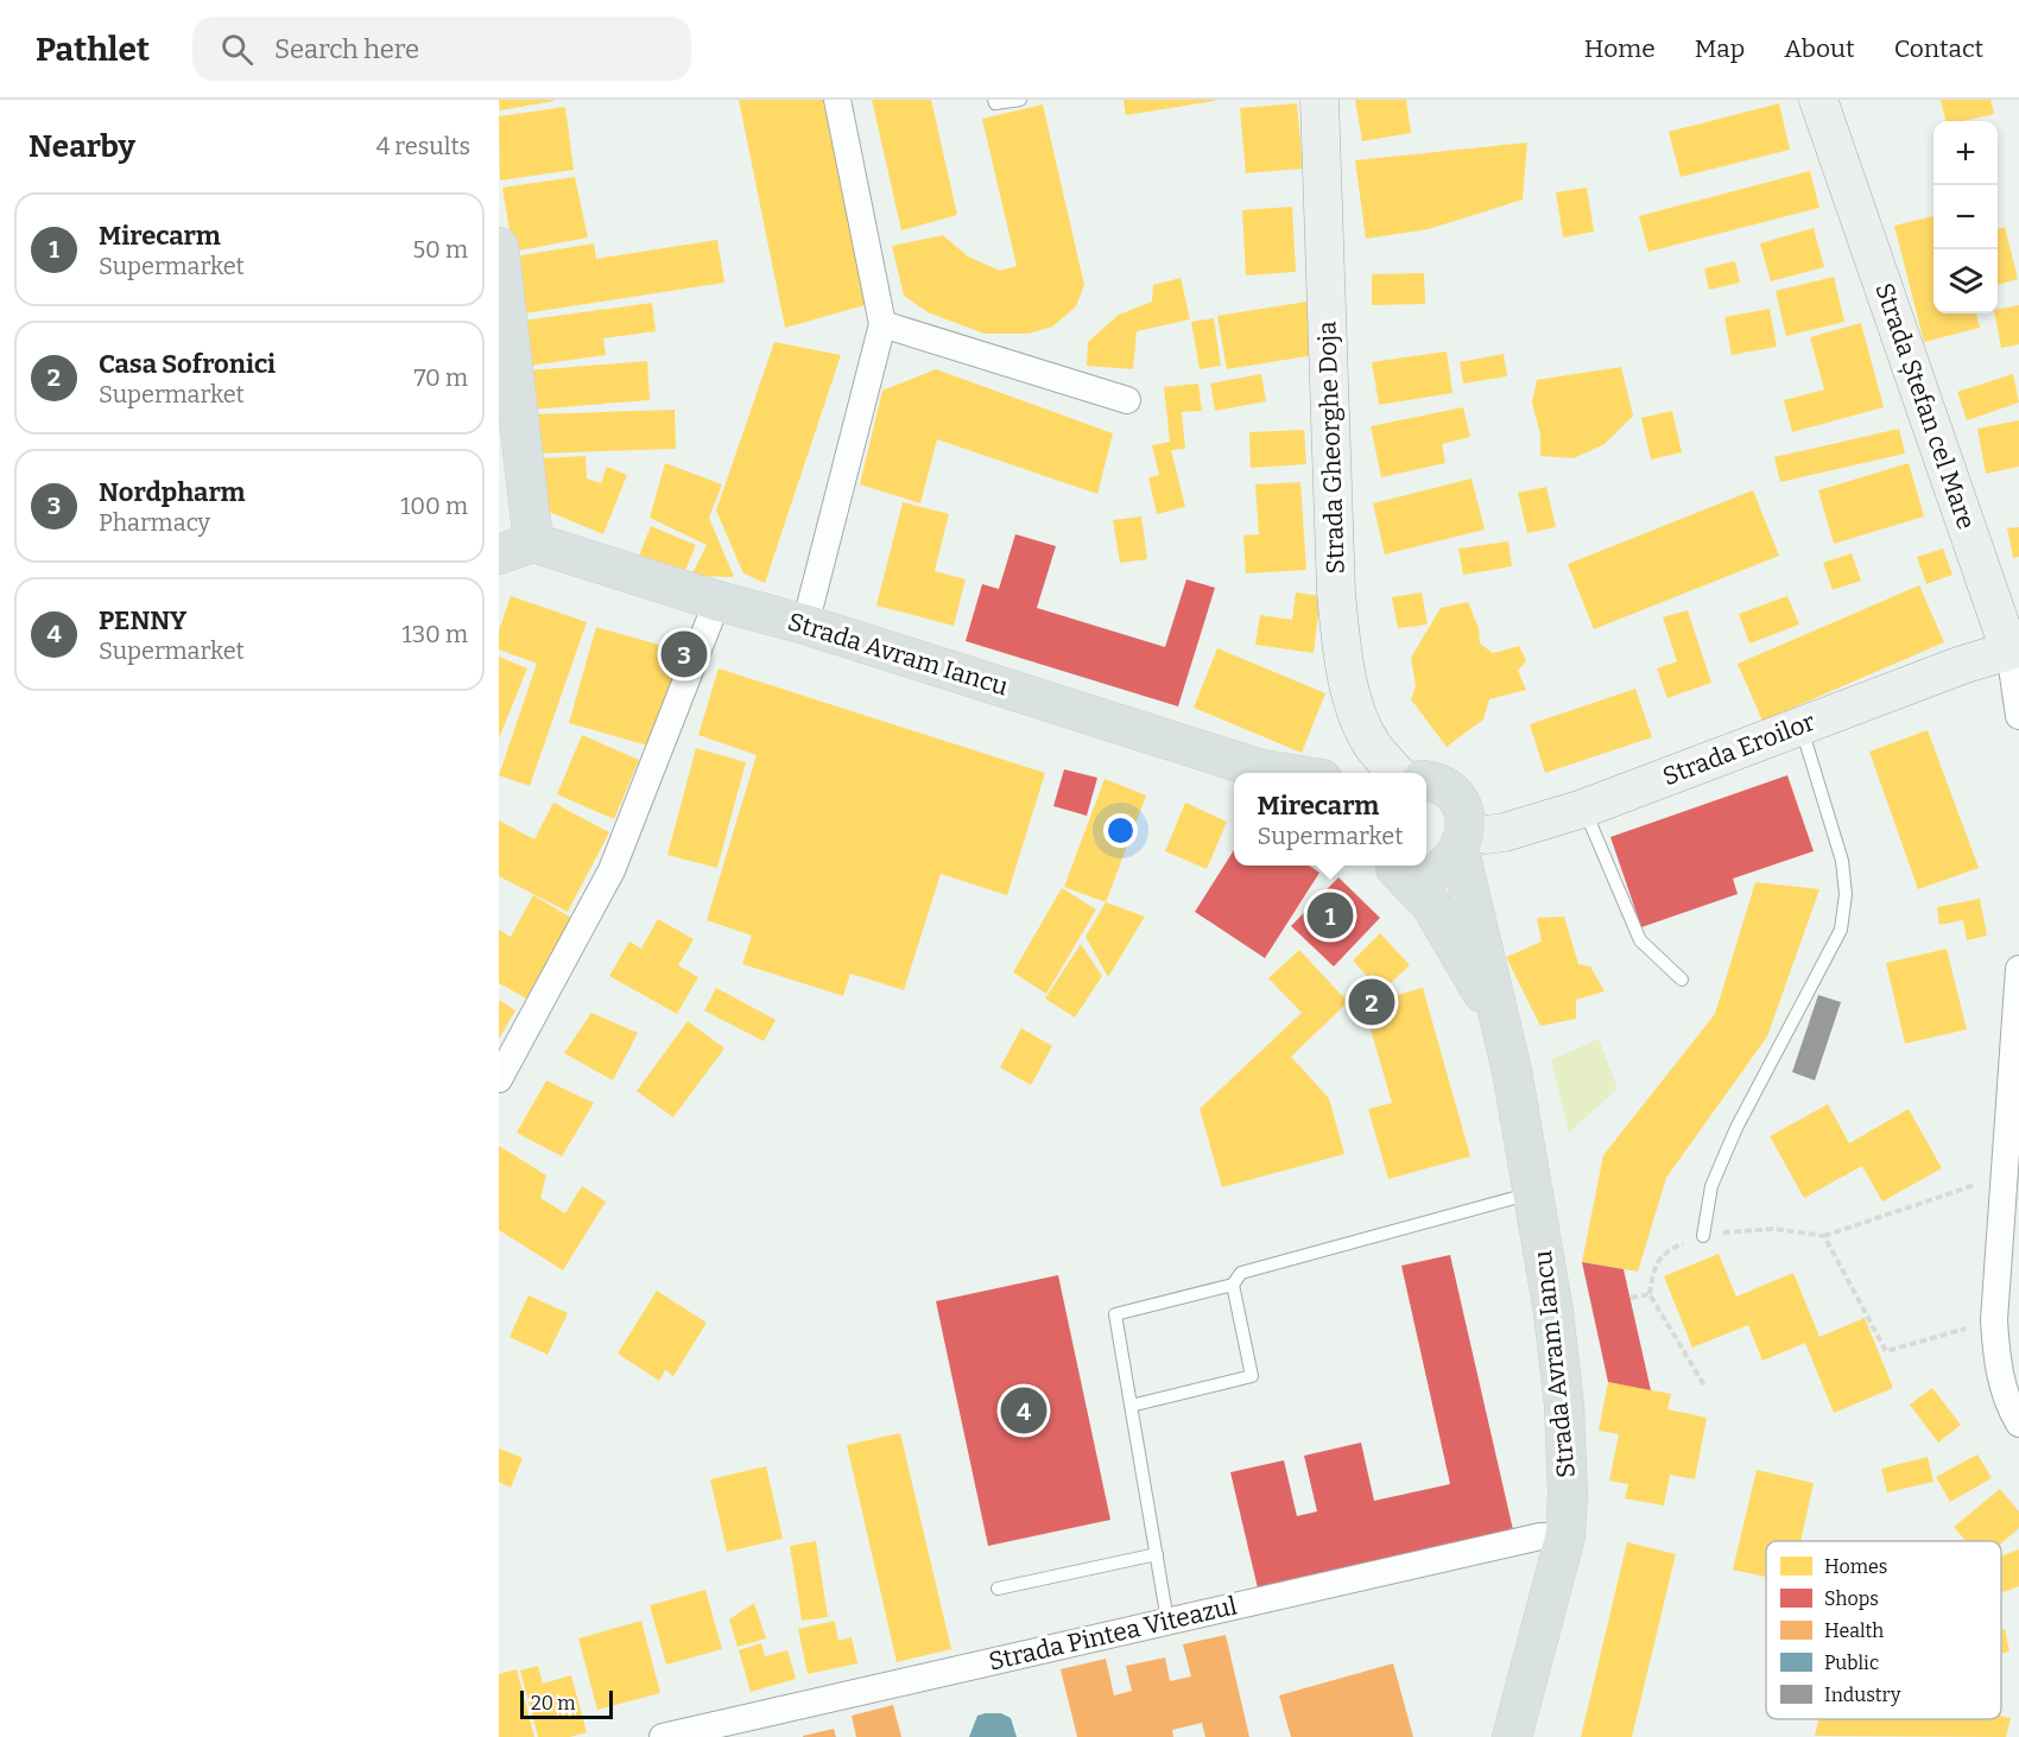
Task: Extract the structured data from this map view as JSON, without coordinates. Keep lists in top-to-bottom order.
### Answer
{
  "streets": {
    "main road": [
      "Strada Ștefan cel Mare",
      "Strada Gheorghe Doja",
      "Strada Avram Iancu",
      "Strada Eroilor"
    ],
    "street": ["Strada Pintea Viteazul"]
  },
  "crossings": [
    ["Strada Ștefan cel Mare", "Strada Eroilor"],
    ["Strada Avram Iancu", "Strada Eroilor"],
    ["Strada Avram Iancu", "Strada Pintea Viteazul"]
  ],
  "legend": [
    "Homes",
    "Shops",
    "Health",
    "Public",
    "Industry"
  ],
  "scale_bar": "20 m",
  "page": {
    "header": "Pathlet",
    "search": "Search here",
    "nav": [
      "Home",
      "Map",
      "About",
      "Contact"
    ],
    "heading": ["Nearby", "4 results"],
    "map_buttons": ["+", "−"],
    "list": [
      {
        "mark": "1",
        "name": "Mirecarm",
        "note": "Supermarket",
        "value": "50 m"
      },
      {
        "mark": "2",
        "name": "Casa Sofronici",
        "note": "Supermarket",
        "value": "70 m"
      },
      {
        "mark": "3",
        "name": "Nordpharm",
        "note": "Pharmacy",
        "value": "100 m"
      },
      {
        "mark": "4",
        "name": "PENNY",
        "note": "Supermarket",
        "value": "130 m"
      }
    ],
    "pins": [
      "3",
      "1",
      "2",
      "4"
    ],
    "popup": ["Mirecarm", "Supermarket"],
    "scale": "20 m"
  }
}
